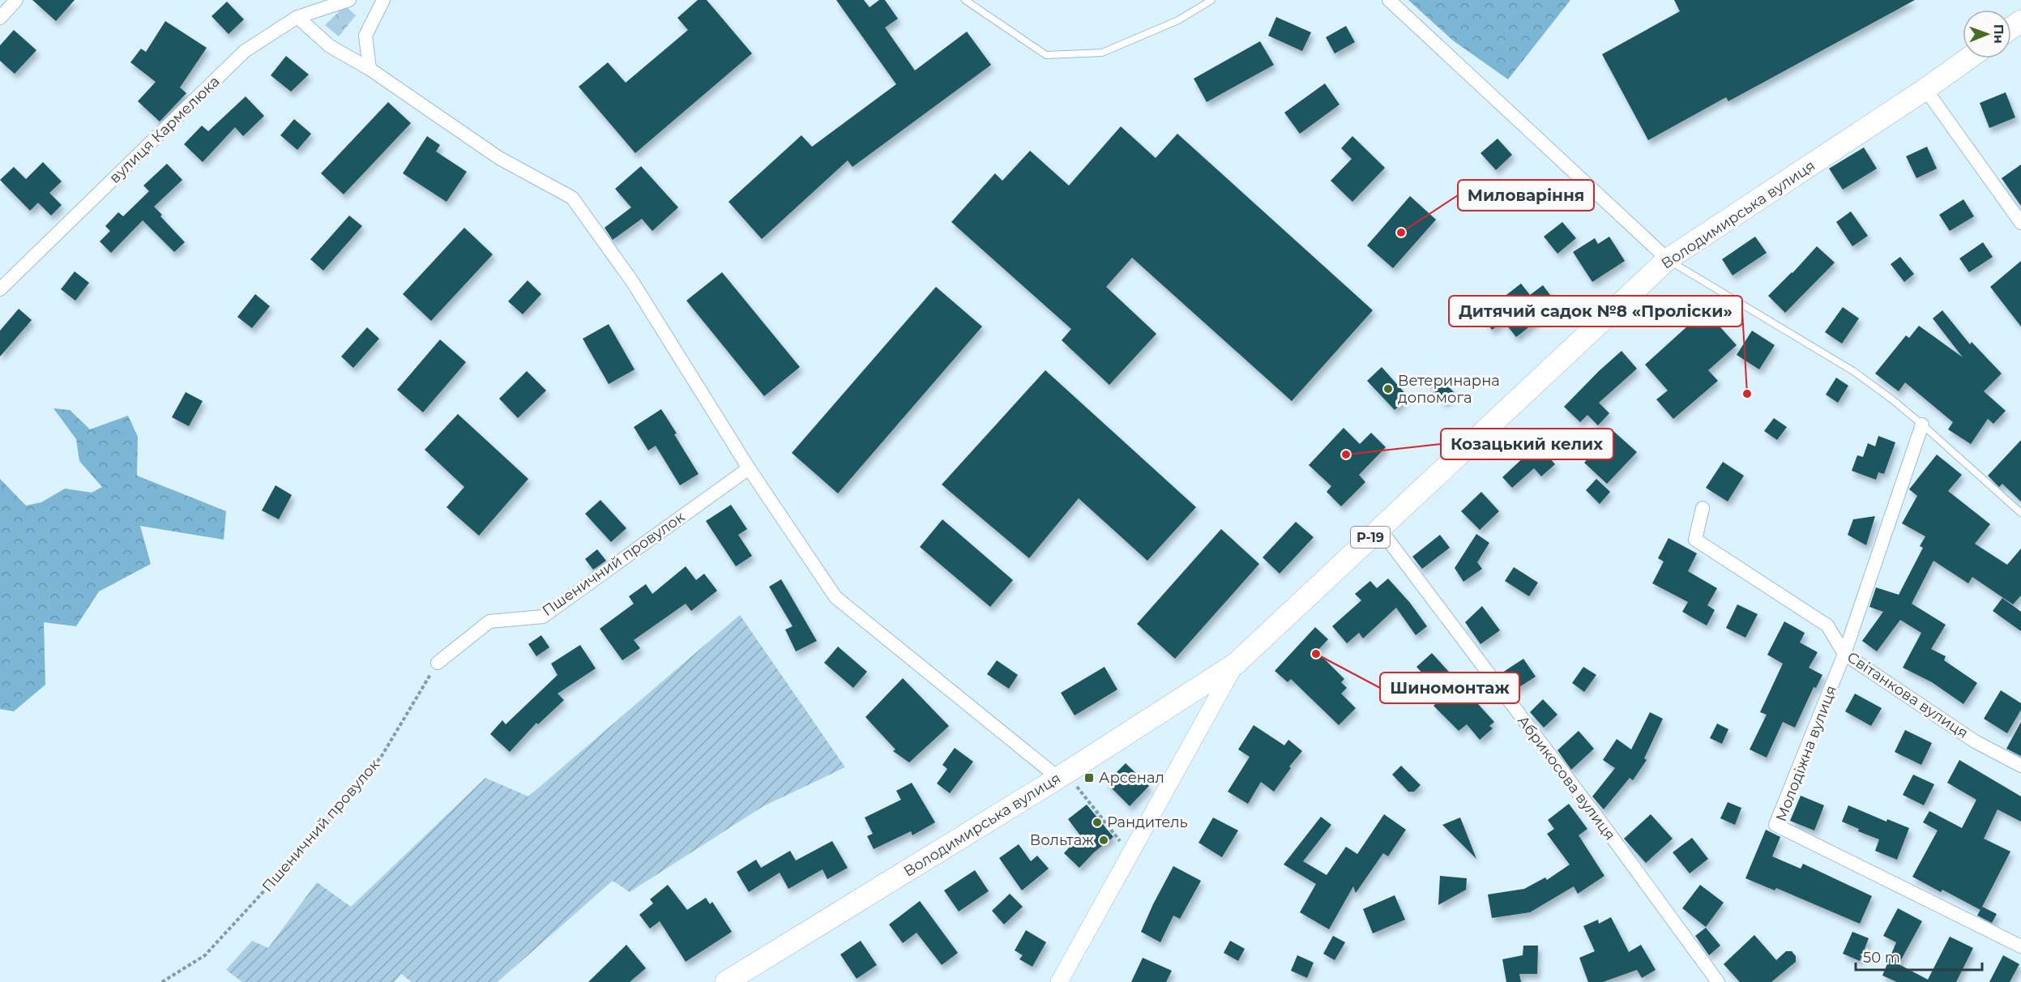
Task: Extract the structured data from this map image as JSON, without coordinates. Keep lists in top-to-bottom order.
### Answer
{
  "streets": {
    "main road": ["Володимирська вулиця", "Р-19"],
    "street": [
      "вулиця Кармелюка",
      "Пшеничний провулок",
      "Світанкова вулиця",
      "Молодіжна вулиця",
      "Абрикосова вулиця"
    ]
  },
  "crossings": [
    ["Володимирська вулиця", "Абрикосова вулиця"],
    ["Світанкова вулиця", "Молодіжна вулиця"]
  ],
  "places": {
    "other": [
      "Миловаріння",
      "Ветеринарна допомога",
      "Дитячий садок №8 «Проліски»",
      "Козацький келих",
      "Шиномонтаж",
      "Рандитель",
      "Вольтаж"
    ],
    "transit": ["Арсенал"]
  },
  "scale_bar": "50 m",
  "north": "right"
}
